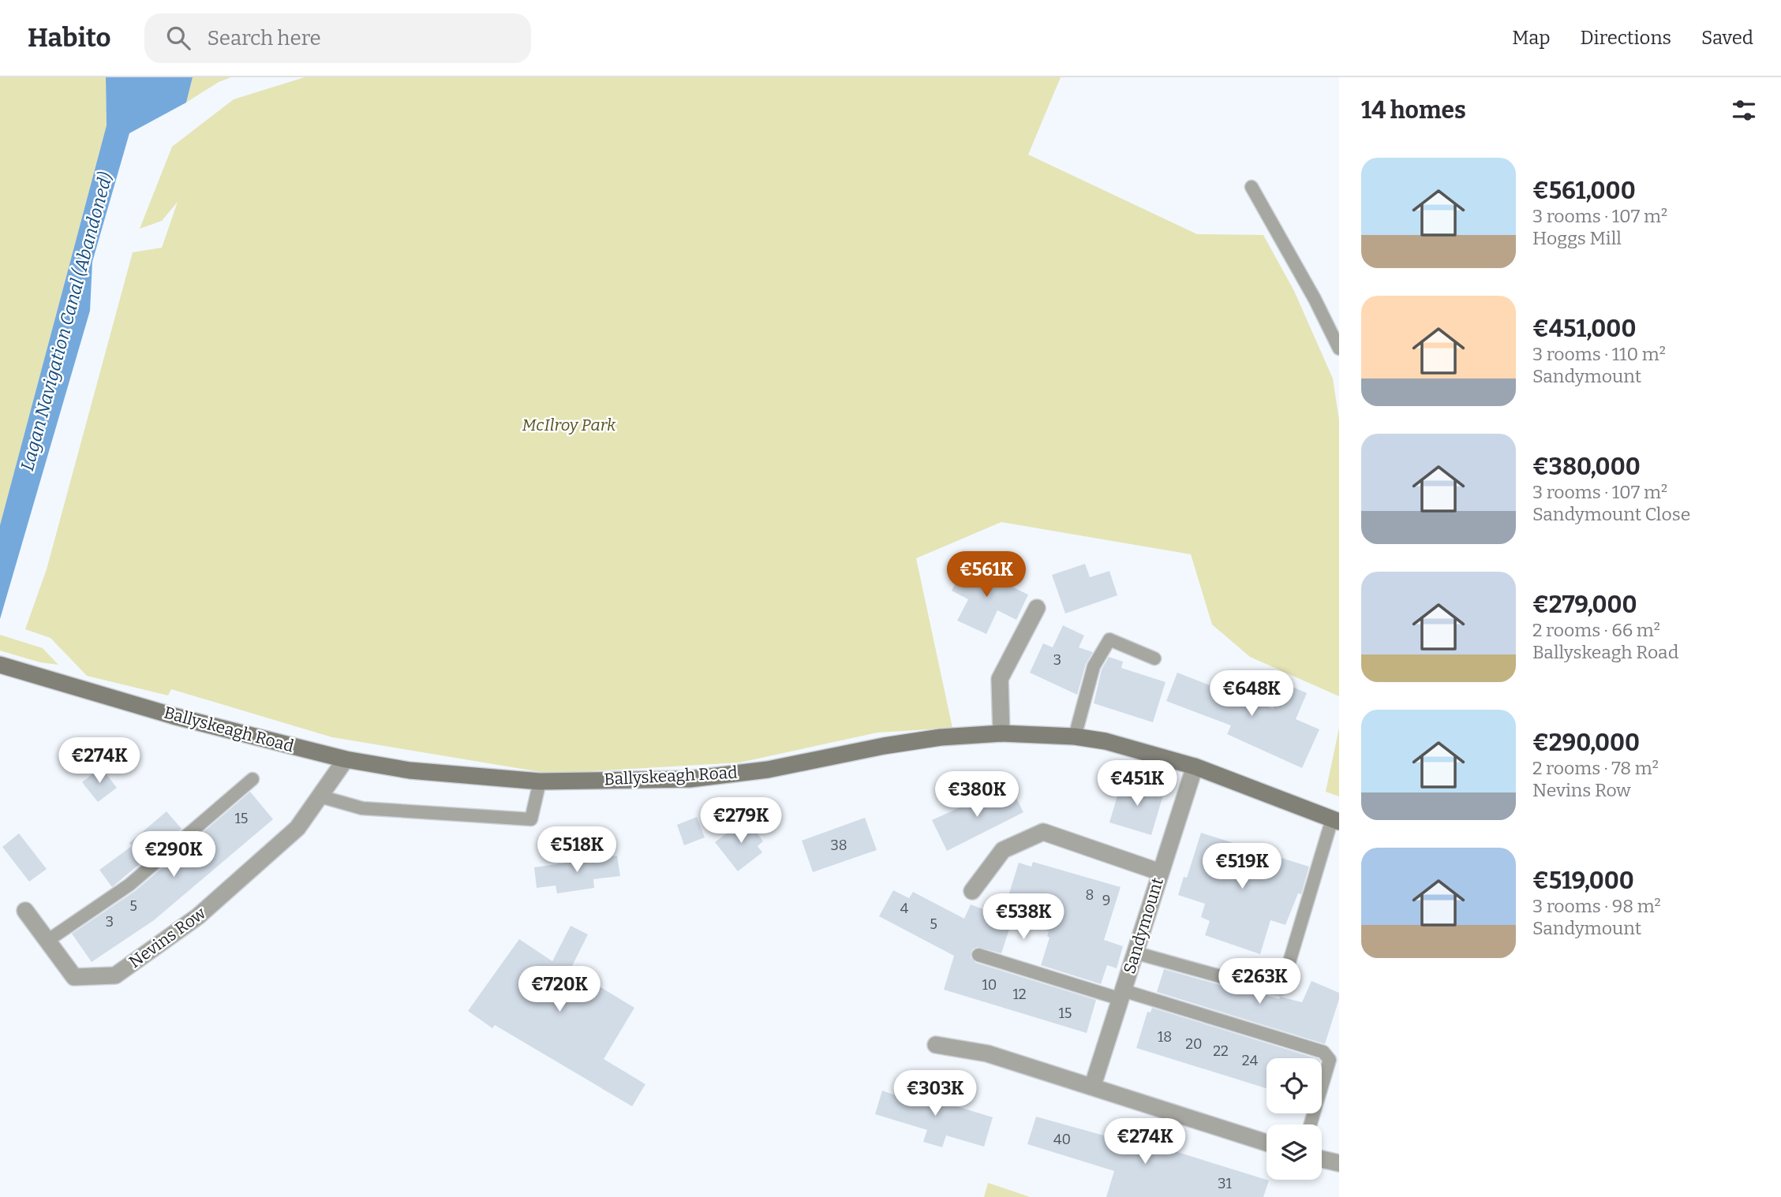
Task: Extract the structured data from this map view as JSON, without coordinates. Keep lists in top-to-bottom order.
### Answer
{
  "streets": {
    "main road": ["Ballyskeagh Road"],
    "street": ["Sandymount", "Nevins Row"]
  },
  "crossings": [
    ["Ballyskeagh Road", "Sandymount"],
    ["Ballyskeagh Road", "Nevins Row"]
  ],
  "water": ["Lagan Navigation Canal (Abandoned)"],
  "parks": ["McIlroy Park"],
  "house_numbers": [
    "3",
    "15",
    "38",
    "8",
    "9",
    "5",
    "4",
    "3",
    "5",
    "10",
    "12",
    "15",
    "18",
    "20",
    "22",
    "24",
    "40",
    "31"
  ],
  "page": {
    "header": "Habito",
    "search": "Search here",
    "nav": ["Map", "Directions", "Saved"],
    "heading": "14 homes",
    "list": [
      {
        "name": "€561,000",
        "note": "3 rooms · 107 m² · Hoggs Mill"
      },
      {
        "name": "€451,000",
        "note": "3 rooms · 110 m² · Sandymount"
      },
      {
        "name": "€380,000",
        "note": "3 rooms · 107 m² · Sandymount Close"
      },
      {
        "name": "€279,000",
        "note": "2 rooms · 66 m² · Ballyskeagh Road"
      },
      {
        "name": "€290,000",
        "note": "2 rooms · 78 m² · Nevins Row"
      },
      {
        "name": "€519,000",
        "note": "3 rooms · 98 m² · Sandymount"
      }
    ],
    "price": [
      "€561K",
      "€648K",
      "€274K",
      "€451K",
      "€380K",
      "€279K",
      "€518K",
      "€290K",
      "€519K",
      "€538K",
      "€263K",
      "€720K",
      "€303K",
      "€274K"
    ]
  }
}
